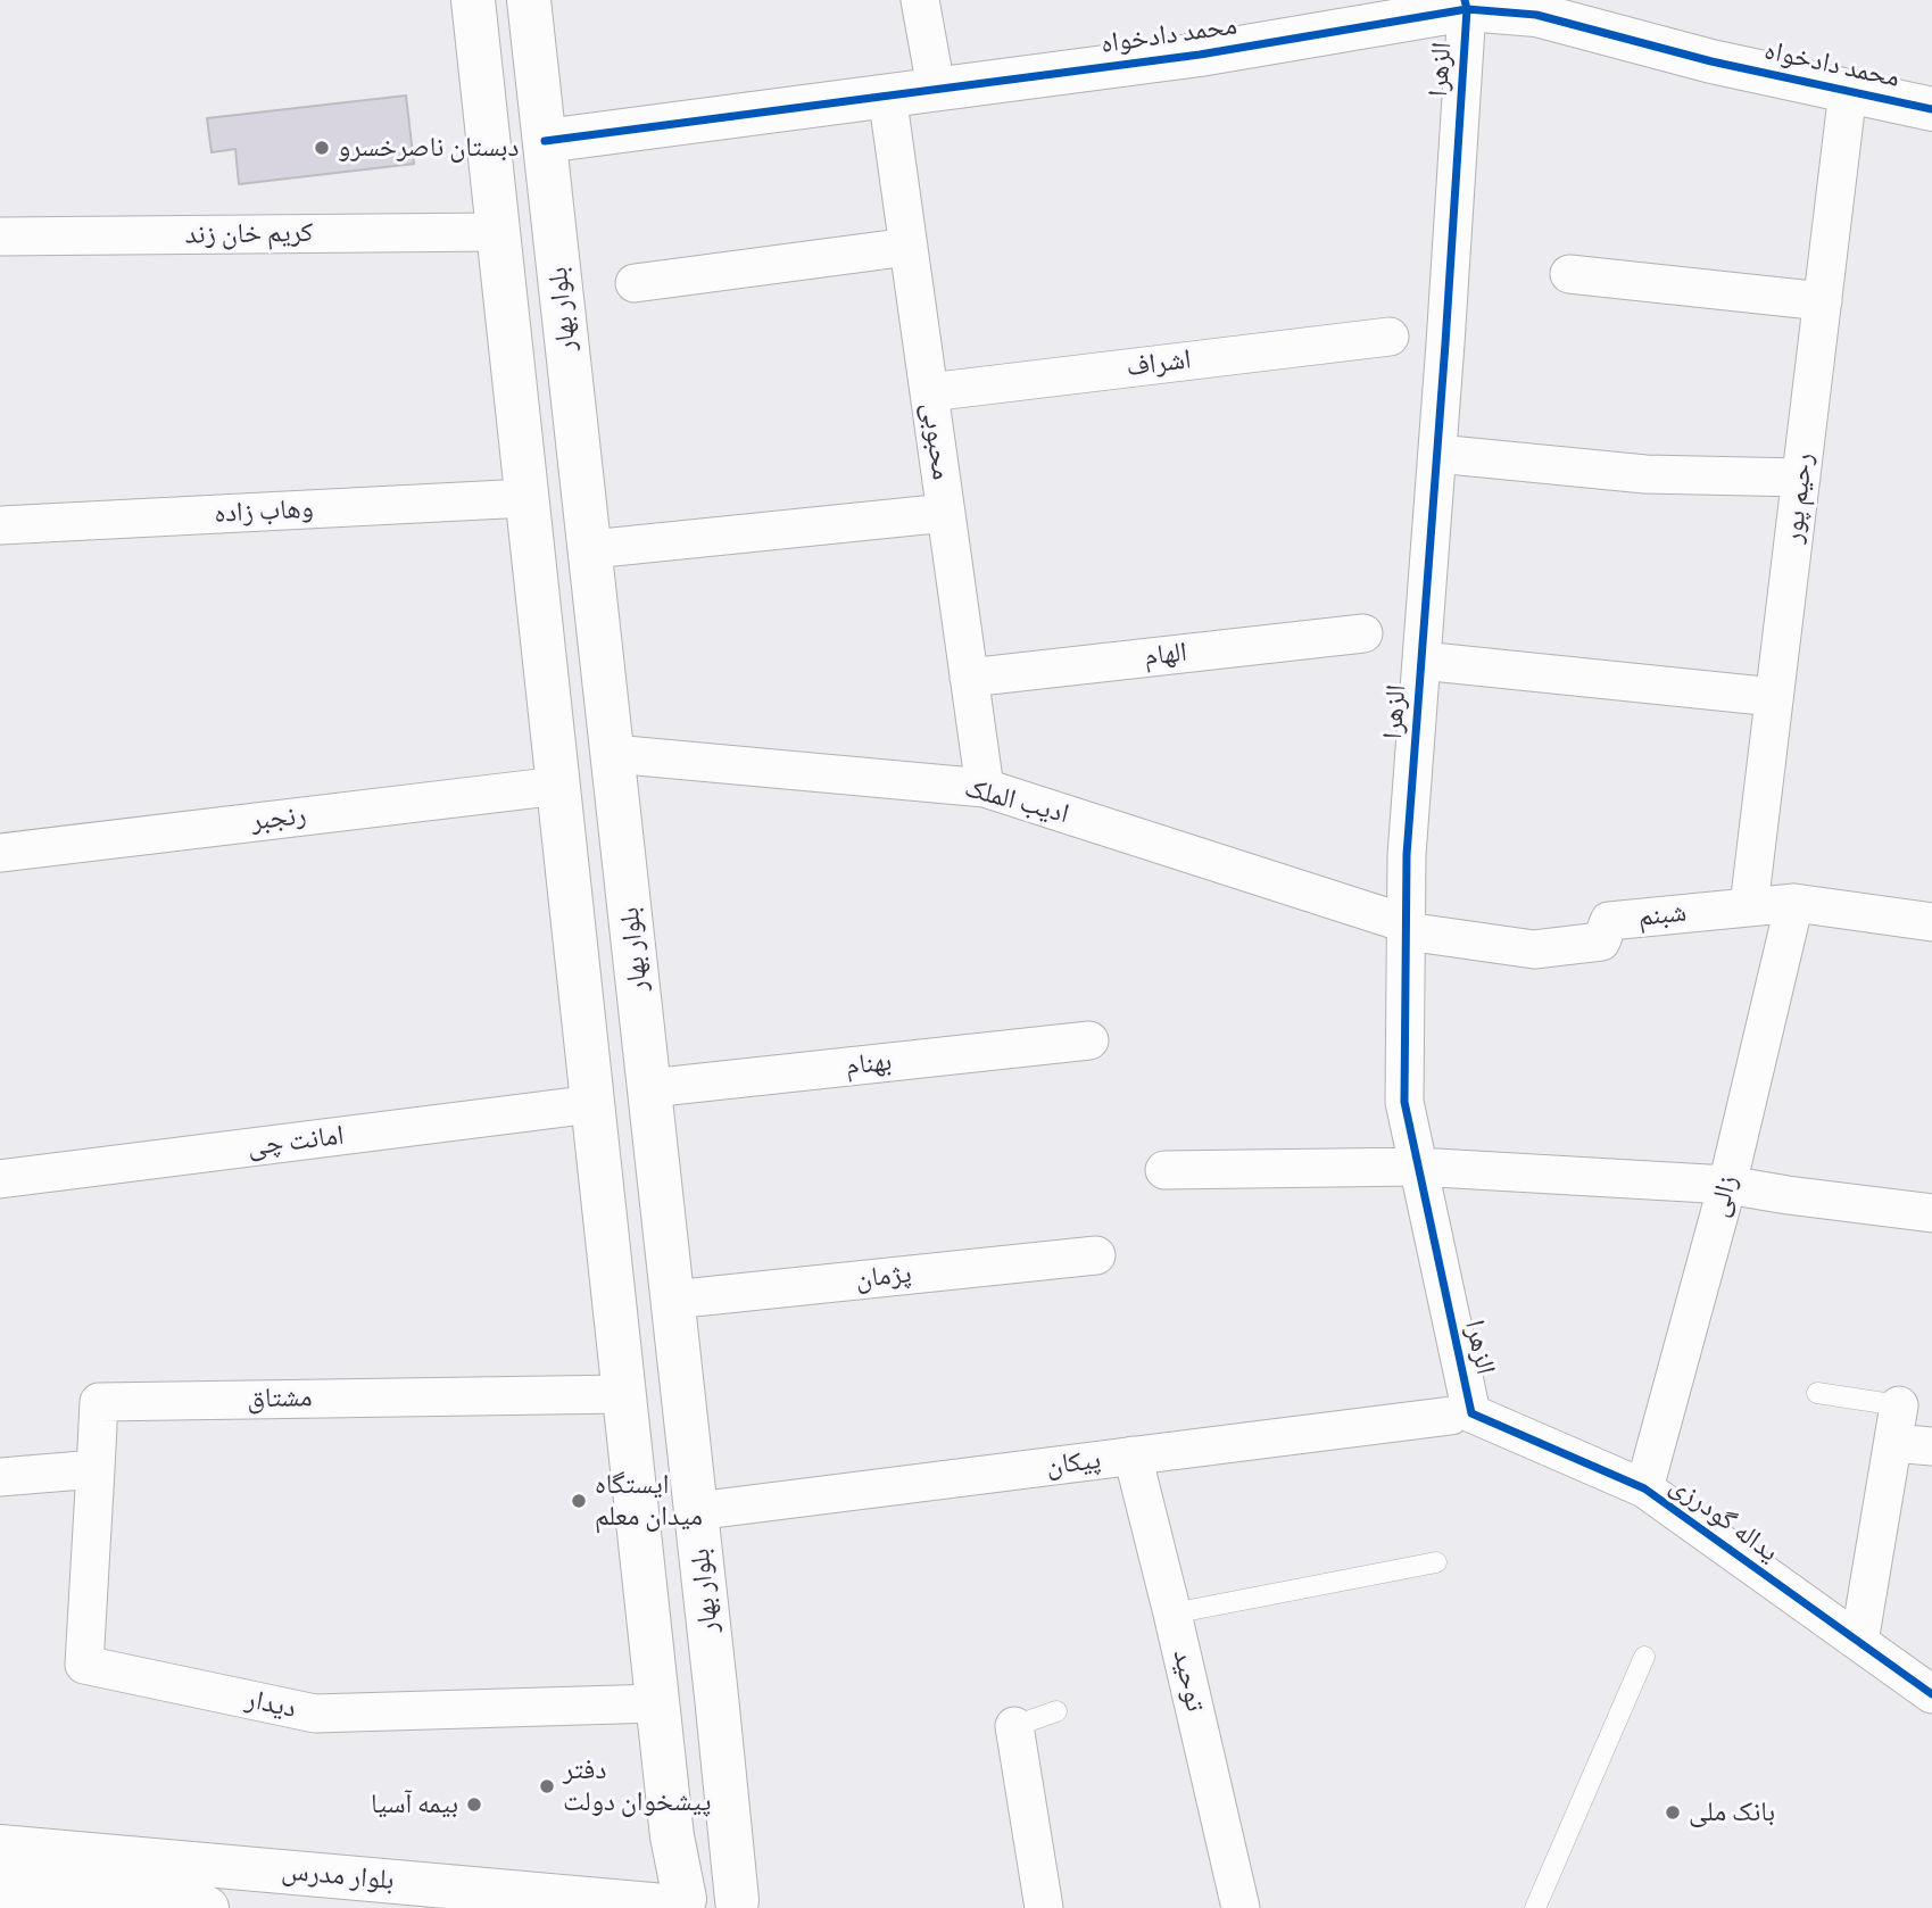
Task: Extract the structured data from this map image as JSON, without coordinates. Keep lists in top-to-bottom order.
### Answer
{
  "streets": {
    "main road": ["محمد دادخواه", "بلوار بهار", "بلوار مدرس"],
    "street": [
      "الزهرا",
      "کریم خان زند",
      "اشراف",
      "محبوبی",
      "رحیم پور",
      "وهاب زاده",
      "الهام",
      "ادیب الملک",
      "رنجبر",
      "شبنم",
      "بهنام",
      "امانت چی",
      "زالی",
      "پژمان",
      "مشتاق",
      "پیکان",
      "یداله گودرزی",
      "توحید",
      "دیدار"
    ]
  },
  "crossings": [
    ["محمد دادخواه", "الزهرا"],
    ["محمد دادخواه", "بلوار بهار"],
    ["محمد دادخواه", "محبوبی"],
    ["محمد دادخواه", "رحیم پور"],
    ["الزهرا", "ادیب الملک"],
    ["الزهرا", "شبنم"],
    ["الزهرا", "پیکان"],
    ["الزهرا", "یداله گودرزی"],
    ["کریم خان زند", "بلوار بهار"],
    ["بلوار بهار", "وهاب زاده"],
    ["بلوار بهار", "ادیب الملک"],
    ["بلوار بهار", "رنجبر"],
    ["بلوار بهار", "بهنام"],
    ["بلوار بهار", "امانت چی"],
    ["بلوار بهار", "پژمان"],
    ["بلوار بهار", "مشتاق"],
    ["بلوار بهار", "پیکان"],
    ["بلوار بهار", "دیدار"],
    ["بلوار بهار", "بلوار مدرس"],
    ["اشراف", "محبوبی"],
    ["محبوبی", "الهام"],
    ["محبوبی", "ادیب الملک"],
    ["رحیم پور", "شبنم"],
    ["ادیب الملک", "شبنم"],
    ["شبنم", "زالی"],
    ["زالی", "یداله گودرزی"],
    ["مشتاق", "دیدار"],
    ["پیکان", "یداله گودرزی"],
    ["پیکان", "توحید"]
  ],
  "places": [
    "دبستان ناصرخسرو",
    "ایستگاه میدان معلم",
    "دفتر پیشخوان دولت",
    "بیمه آسیا",
    "بانک ملی"
  ]
}
